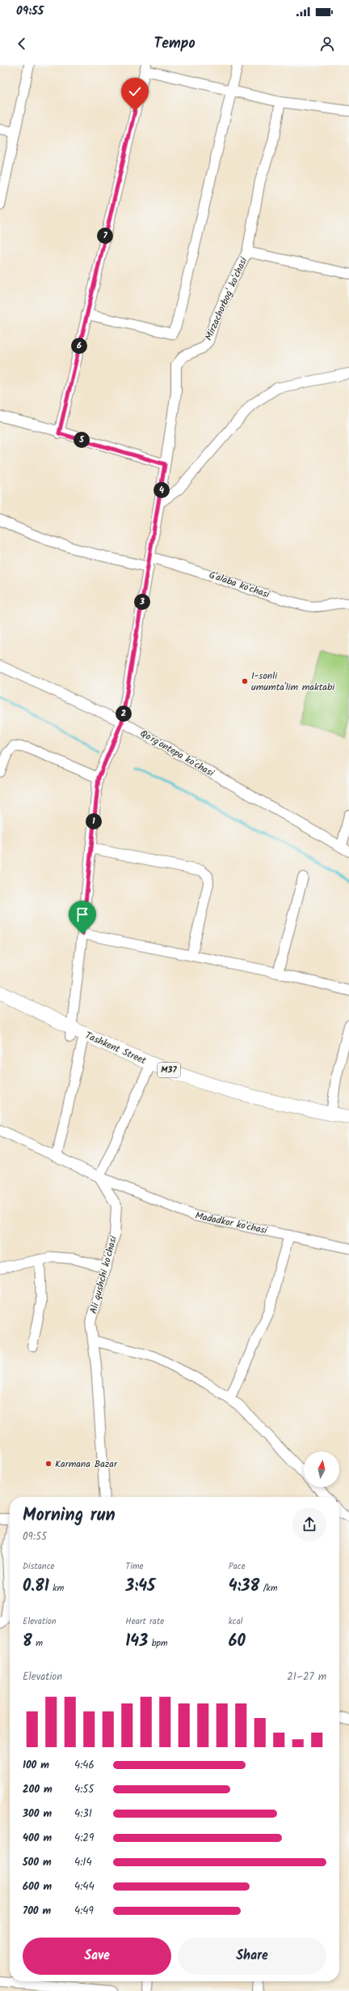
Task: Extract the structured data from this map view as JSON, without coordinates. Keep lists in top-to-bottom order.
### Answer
{
  "streets": {
    "highway": ["Tashkent Street", "M37"],
    "street": [
      "Mirzachorbog' ko'chasi",
      "G'alaba ko'chasi",
      "Qo'rg'ontepa ko'chasi",
      "Madadkor ko'chasi",
      "Ali qushchi ko'chasi"
    ]
  },
  "crossings": [
    ["Mirzachorbog' ko'chasi", "G'alaba ko'chasi"],
    ["Mirzachorbog' ko'chasi", "Qo'rg'ontepa ko'chasi"],
    ["Mirzachorbog' ko'chasi", "Tashkent Street"],
    ["Mirzachorbog' ko'chasi", "Madadkor ko'chasi"],
    ["Madadkor ko'chasi", "Ali qushchi ko'chasi"]
  ],
  "places": ["1-sonli umumta'lim maktabi", "Karmana Bazar"],
  "north": "top",
  "page": {
    "status": "09:55",
    "header": "Tempo",
    "pins": [
      "7",
      "6",
      "5",
      "4",
      "3",
      "2",
      "1"
    ],
    "heading": ["Morning run", "09:55"],
    "stats": [
      ["Distance", "0.81 km"],
      ["Time", "3:45"],
      ["Pace", "4:38 /km"],
      ["Elevation", "8 m"],
      ["Heart rate", "143 bpm"],
      ["kcal", "60"]
    ],
    "chart": ["Elevation", "21–27 m"],
    "list": [
      {
        "name": "100 m",
        "note": "4:46"
      },
      {
        "name": "200 m",
        "note": "4:55"
      },
      {
        "name": "300 m",
        "note": "4:31"
      },
      {
        "name": "400 m",
        "note": "4:29"
      },
      {
        "name": "500 m",
        "note": "4:14"
      },
      {
        "name": "600 m",
        "note": "4:44"
      },
      {
        "name": "700 m",
        "note": "4:49"
      }
    ],
    "buttons": ["Save", "Share"]
  }
}
